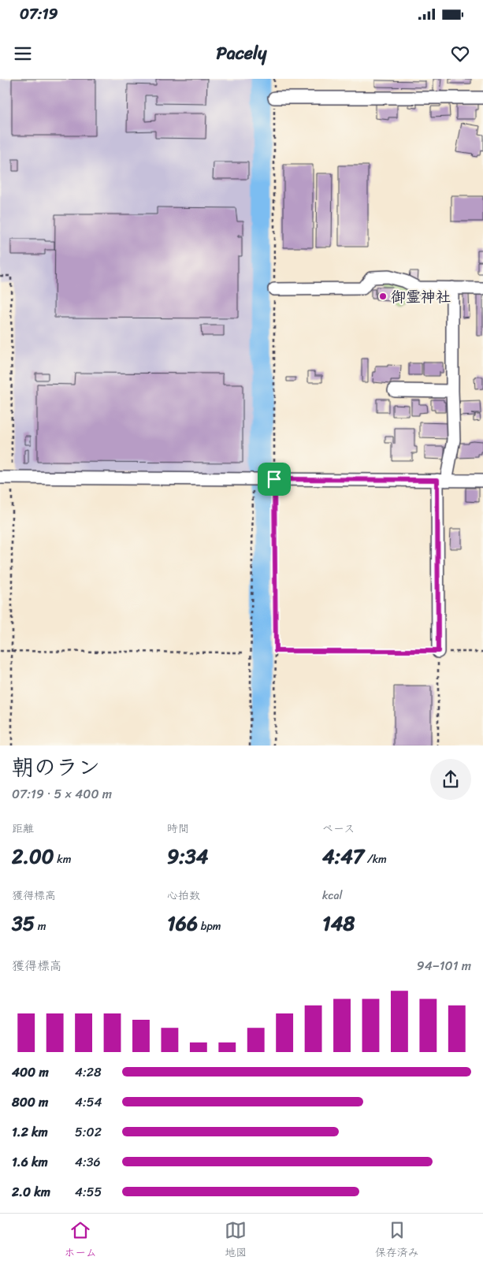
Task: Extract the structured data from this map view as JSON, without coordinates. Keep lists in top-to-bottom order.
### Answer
{
  "places": ["御霊神社"],
  "page": {
    "status": "07:19",
    "header": "Pacely",
    "heading": ["朝のラン", "07:19 · 5 × 400 m"],
    "stats": [
      ["距離", "2.00 km"],
      ["時間", "9:34"],
      ["ペース", "4:47 /km"],
      ["獲得標高", "35 m"],
      ["心拍数", "166 bpm"],
      ["kcal", "148"]
    ],
    "chart": ["獲得標高", "94–101 m"],
    "list": [
      {
        "name": "400 m",
        "note": "4:28"
      },
      {
        "name": "800 m",
        "note": "4:54"
      },
      {
        "name": "1.2 km",
        "note": "5:02"
      },
      {
        "name": "1.6 km",
        "note": "4:36"
      },
      {
        "name": "2.0 km",
        "note": "4:55"
      }
    ],
    "tabs": ["ホーム", "地図", "保存済み"]
  }
}
